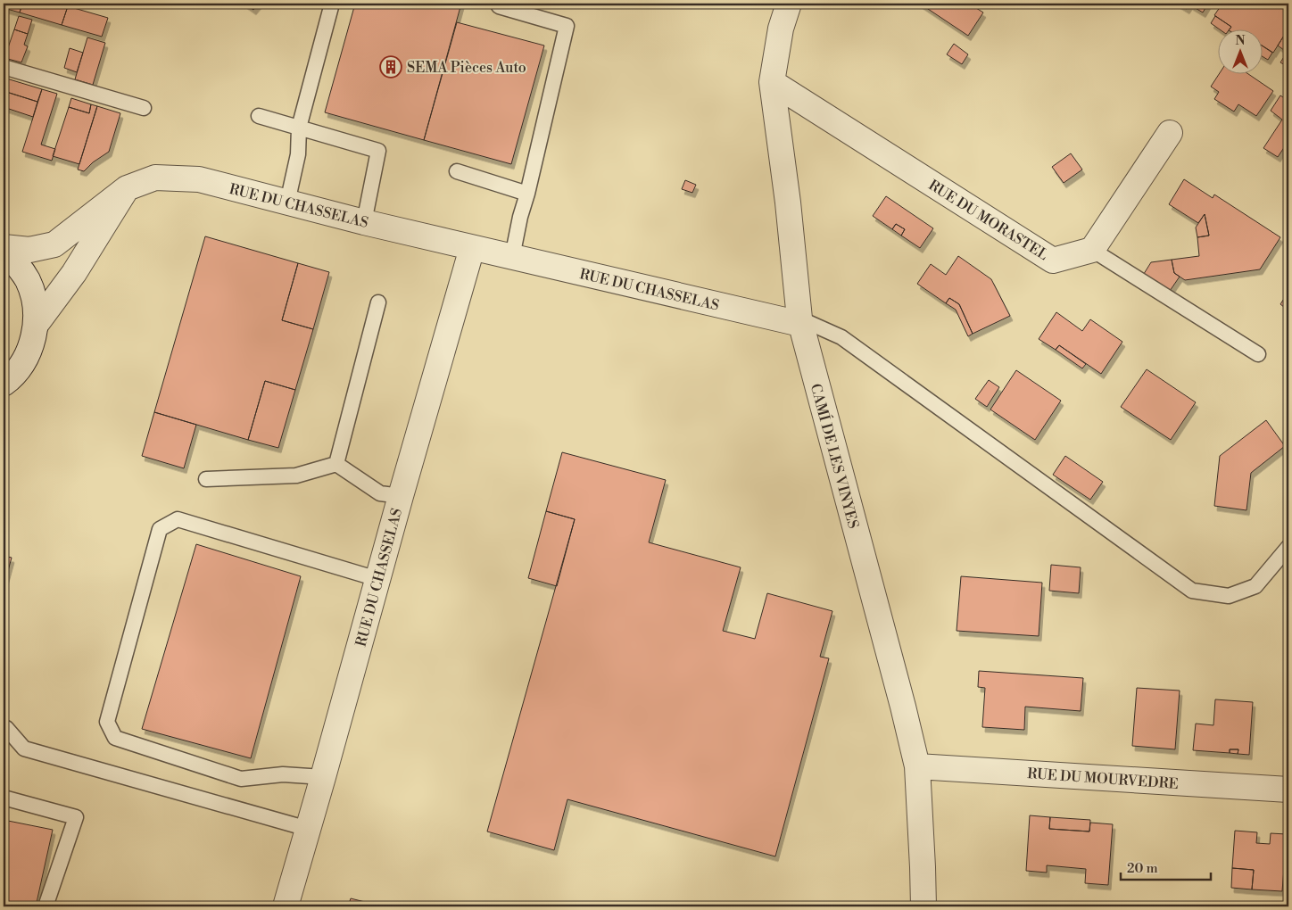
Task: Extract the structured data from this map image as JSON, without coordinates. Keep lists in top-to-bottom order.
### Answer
{
  "streets": {
    "street": [
      "RUE DU CHASSELAS",
      "RUE DU MORASTEL",
      "CAMÍ DE LES VINYES",
      "RUE DU MOURVEDRE"
    ]
  },
  "crossings": [
    ["RUE DU CHASSELAS", "CAMÍ DE LES VINYES"],
    ["RUE DU MORASTEL", "CAMÍ DE LES VINYES"],
    ["CAMÍ DE LES VINYES", "RUE DU MOURVEDRE"]
  ],
  "places": {
    "building": ["SEMA Pièces Auto"]
  },
  "scale_bar": "20 m",
  "north": "top"
}
